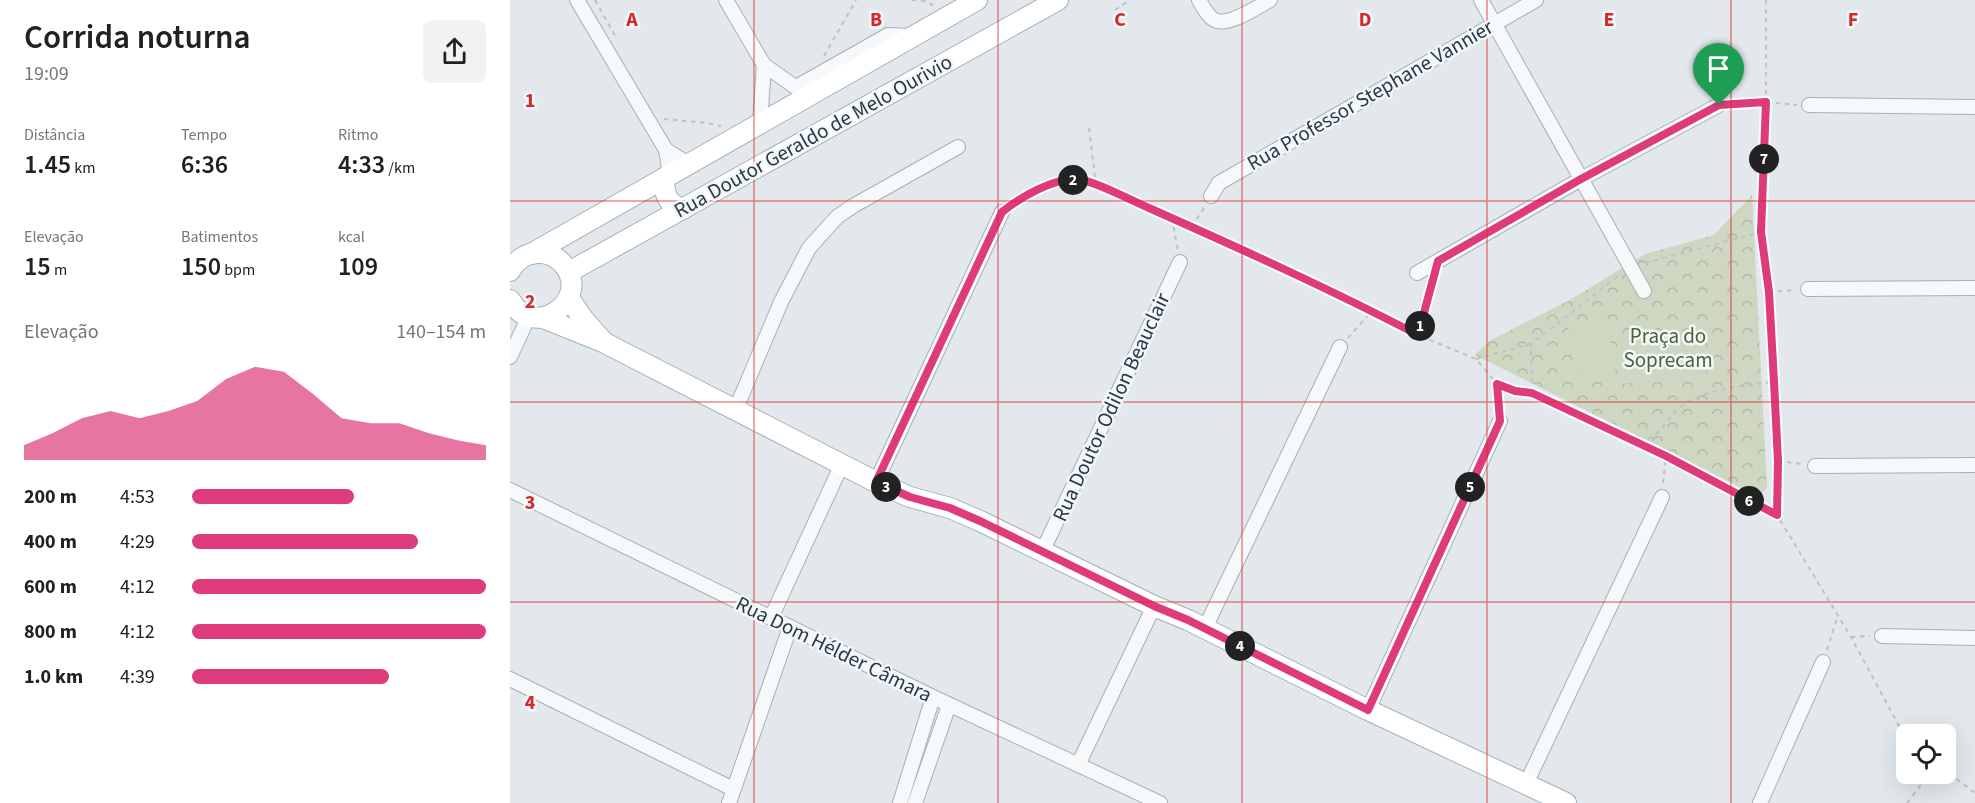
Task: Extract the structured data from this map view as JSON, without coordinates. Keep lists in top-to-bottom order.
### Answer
{
  "streets": {
    "street": [
      "Rua Professor Stephane Vannier",
      "Rua Doutor Geraldo de Melo Ourivio",
      "Rua Doutor Odilon Beauclair",
      "Rua Dom Hélder Câmara"
    ]
  },
  "parks": ["Praça do Soprecam"],
  "page": {
    "heading": ["Corrida noturna", "19:09"],
    "stats": [
      ["Distância", "1.45 km"],
      ["Tempo", "6:36"],
      ["Ritmo", "4:33 /km"],
      ["Elevação", "15 m"],
      ["Batimentos", "150 bpm"],
      ["kcal", "109"]
    ],
    "pins": [
      "7",
      "2",
      "1",
      "3",
      "5",
      "6",
      "4"
    ],
    "chart": ["Elevação", "140–154 m"],
    "list": [
      {
        "name": "200 m",
        "note": "4:53"
      },
      {
        "name": "400 m",
        "note": "4:29"
      },
      {
        "name": "600 m",
        "note": "4:12"
      },
      {
        "name": "800 m",
        "note": "4:12"
      },
      {
        "name": "1.0 km",
        "note": "4:39"
      }
    ]
  },
  "grid": {
    "columns": [
      "A",
      "B",
      "C",
      "D",
      "E",
      "F"
    ],
    "rows": [
      "1",
      "2",
      "3",
      "4"
    ]
  }
}
